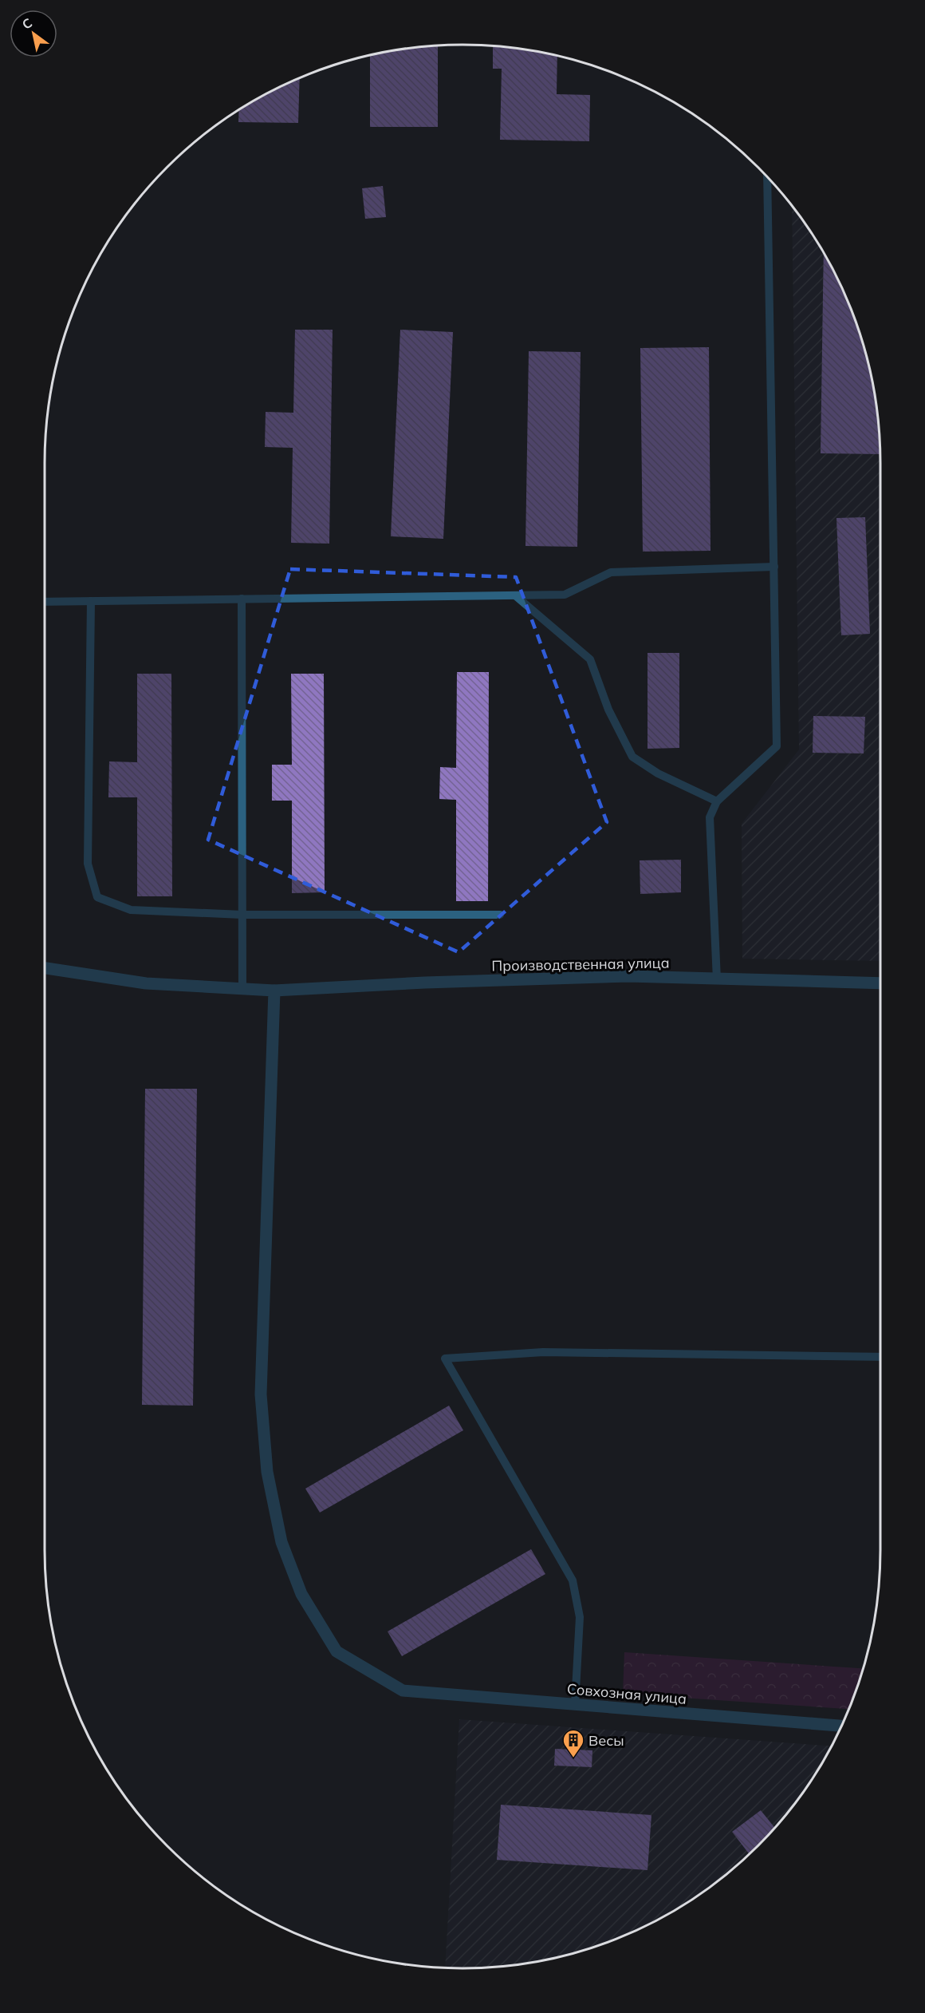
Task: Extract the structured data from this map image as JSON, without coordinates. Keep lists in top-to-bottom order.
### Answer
{
  "streets": {
    "street": ["Производственная улица", "Совхозная улица"]
  },
  "crossings": [
    ["Производственная улица", "Совхозная улица"]
  ],
  "places": {
    "building": ["Весы"]
  },
  "north": "top left"
}
